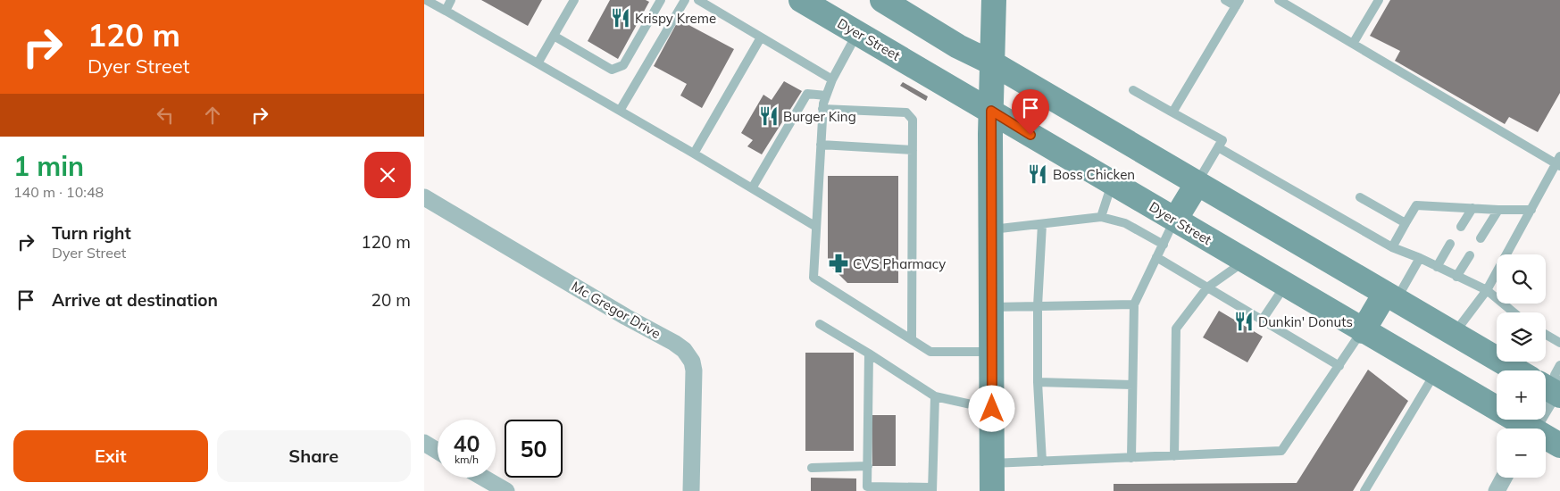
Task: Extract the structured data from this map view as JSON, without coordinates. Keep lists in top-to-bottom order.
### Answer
{
  "streets": {
    "main road": ["Dyer Street"],
    "street": ["Mc Gregor Drive"]
  },
  "places": {
    "restaurant": [
      "Krispy Kreme",
      "Burger King",
      "Boss Chicken",
      "Dunkin' Donuts"
    ],
    "pharmacy": ["CVS Pharmacy"]
  },
  "page": {
    "turn": ["120 m", "Dyer Street"],
    "heading": ["1 min", "140 m · 10:48"],
    "list": [
      {
        "name": "Turn right",
        "note": "Dyer Street",
        "value": "120 m"
      },
      {
        "name": "Arrive at destination",
        "value": "20 m"
      }
    ],
    "map_buttons": ["+", "−"],
    "speed": "40 km/h",
    "limit": "50",
    "buttons": ["Exit", "Share"]
  }
}
